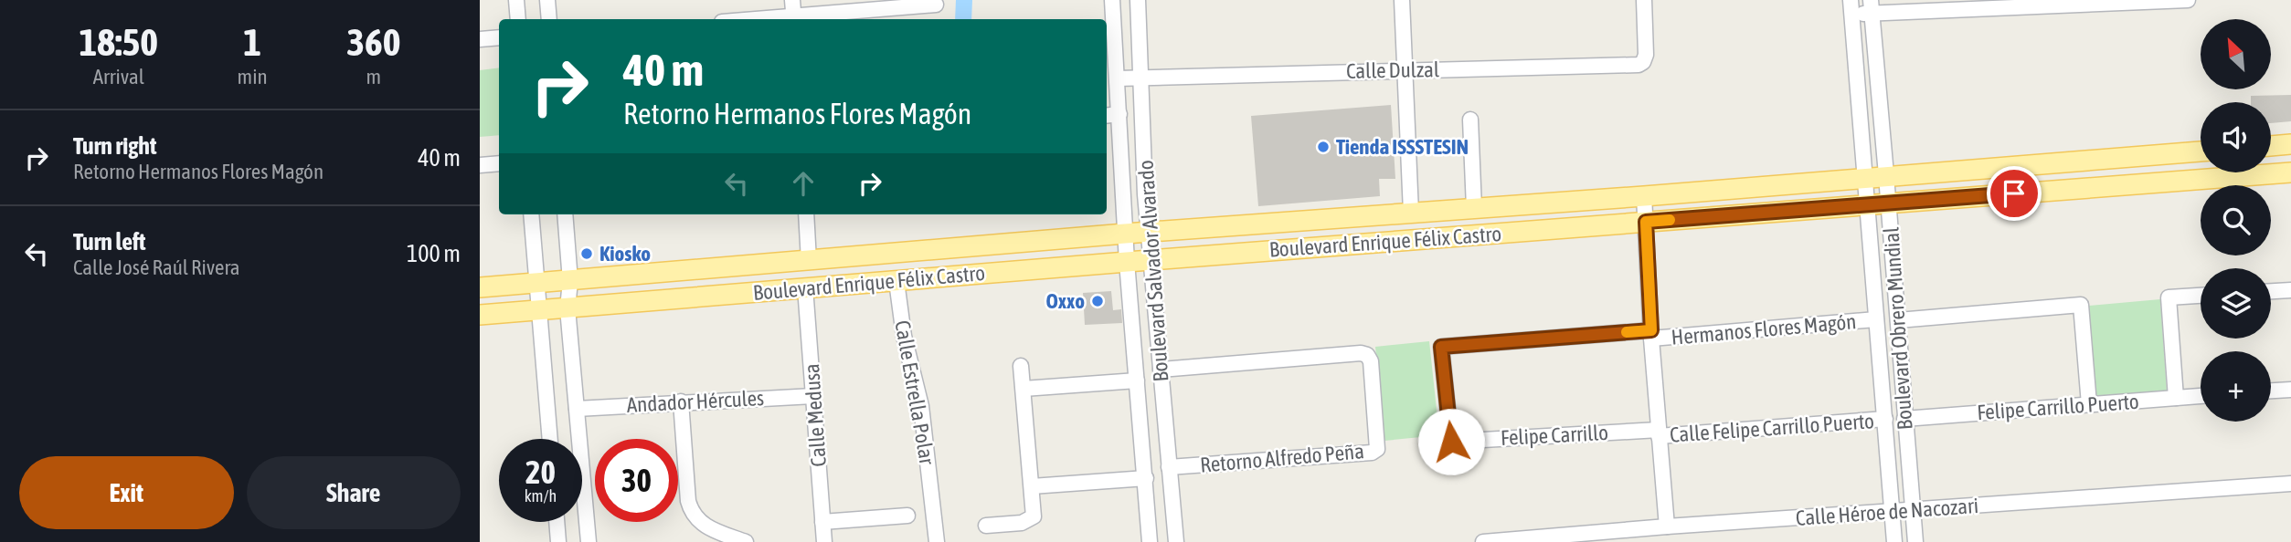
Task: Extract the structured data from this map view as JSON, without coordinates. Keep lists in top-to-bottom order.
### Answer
{
  "streets": {
    "main road": ["Boulevard Enrique Félix Castro"],
    "street": [
      "Calle Dulzal",
      "Boulevard Salvador Alvarado",
      "Boulevard Obrero Mundial",
      "Hermanos Flores Magón",
      "Calle Estrella Polar",
      "Andador Hércules",
      "Felipe Carrillo Puerto",
      "Calle Medusa",
      "Calle Felipe Carrillo Puerto",
      "Felipe Carrillo",
      "Retorno Alfredo Peña",
      "Calle Héroe de Nacozari"
    ]
  },
  "crossings": [
    ["Calle Dulzal", "Boulevard Salvador Alvarado"],
    ["Boulevard Enrique Félix Castro", "Boulevard Salvador Alvarado"],
    ["Boulevard Enrique Félix Castro", "Boulevard Obrero Mundial"],
    ["Boulevard Enrique Félix Castro", "Calle Estrella Polar"],
    ["Boulevard Enrique Félix Castro", "Calle Medusa"],
    ["Boulevard Salvador Alvarado", "Retorno Alfredo Peña"],
    ["Boulevard Obrero Mundial", "Hermanos Flores Magón"],
    ["Boulevard Obrero Mundial", "Felipe Carrillo Puerto"],
    ["Boulevard Obrero Mundial", "Calle Felipe Carrillo Puerto"],
    ["Boulevard Obrero Mundial", "Calle Héroe de Nacozari"],
    ["Hermanos Flores Magón", "Felipe Carrillo"],
    ["Andador Hércules", "Calle Medusa"],
    ["Calle Felipe Carrillo Puerto", "Felipe Carrillo"]
  ],
  "places": ["Tienda ISSSTESIN", "Kiosko", "Oxxo"],
  "north": "top left",
  "page": {
    "eta": [
      "18:50",
      "Arrival",
      "1",
      "min",
      "360",
      "m"
    ],
    "map_buttons": "+",
    "turn": ["40 m", "Retorno Hermanos Flores Magón"],
    "list": [
      {
        "name": "Turn right",
        "note": "Retorno Hermanos Flores Magón",
        "value": "40 m"
      },
      {
        "name": "Turn left",
        "note": "Calle José Raúl Rivera",
        "value": "100 m"
      }
    ],
    "speed": "20 km/h",
    "limit": "30",
    "buttons": ["Exit", "Share"]
  }
}
